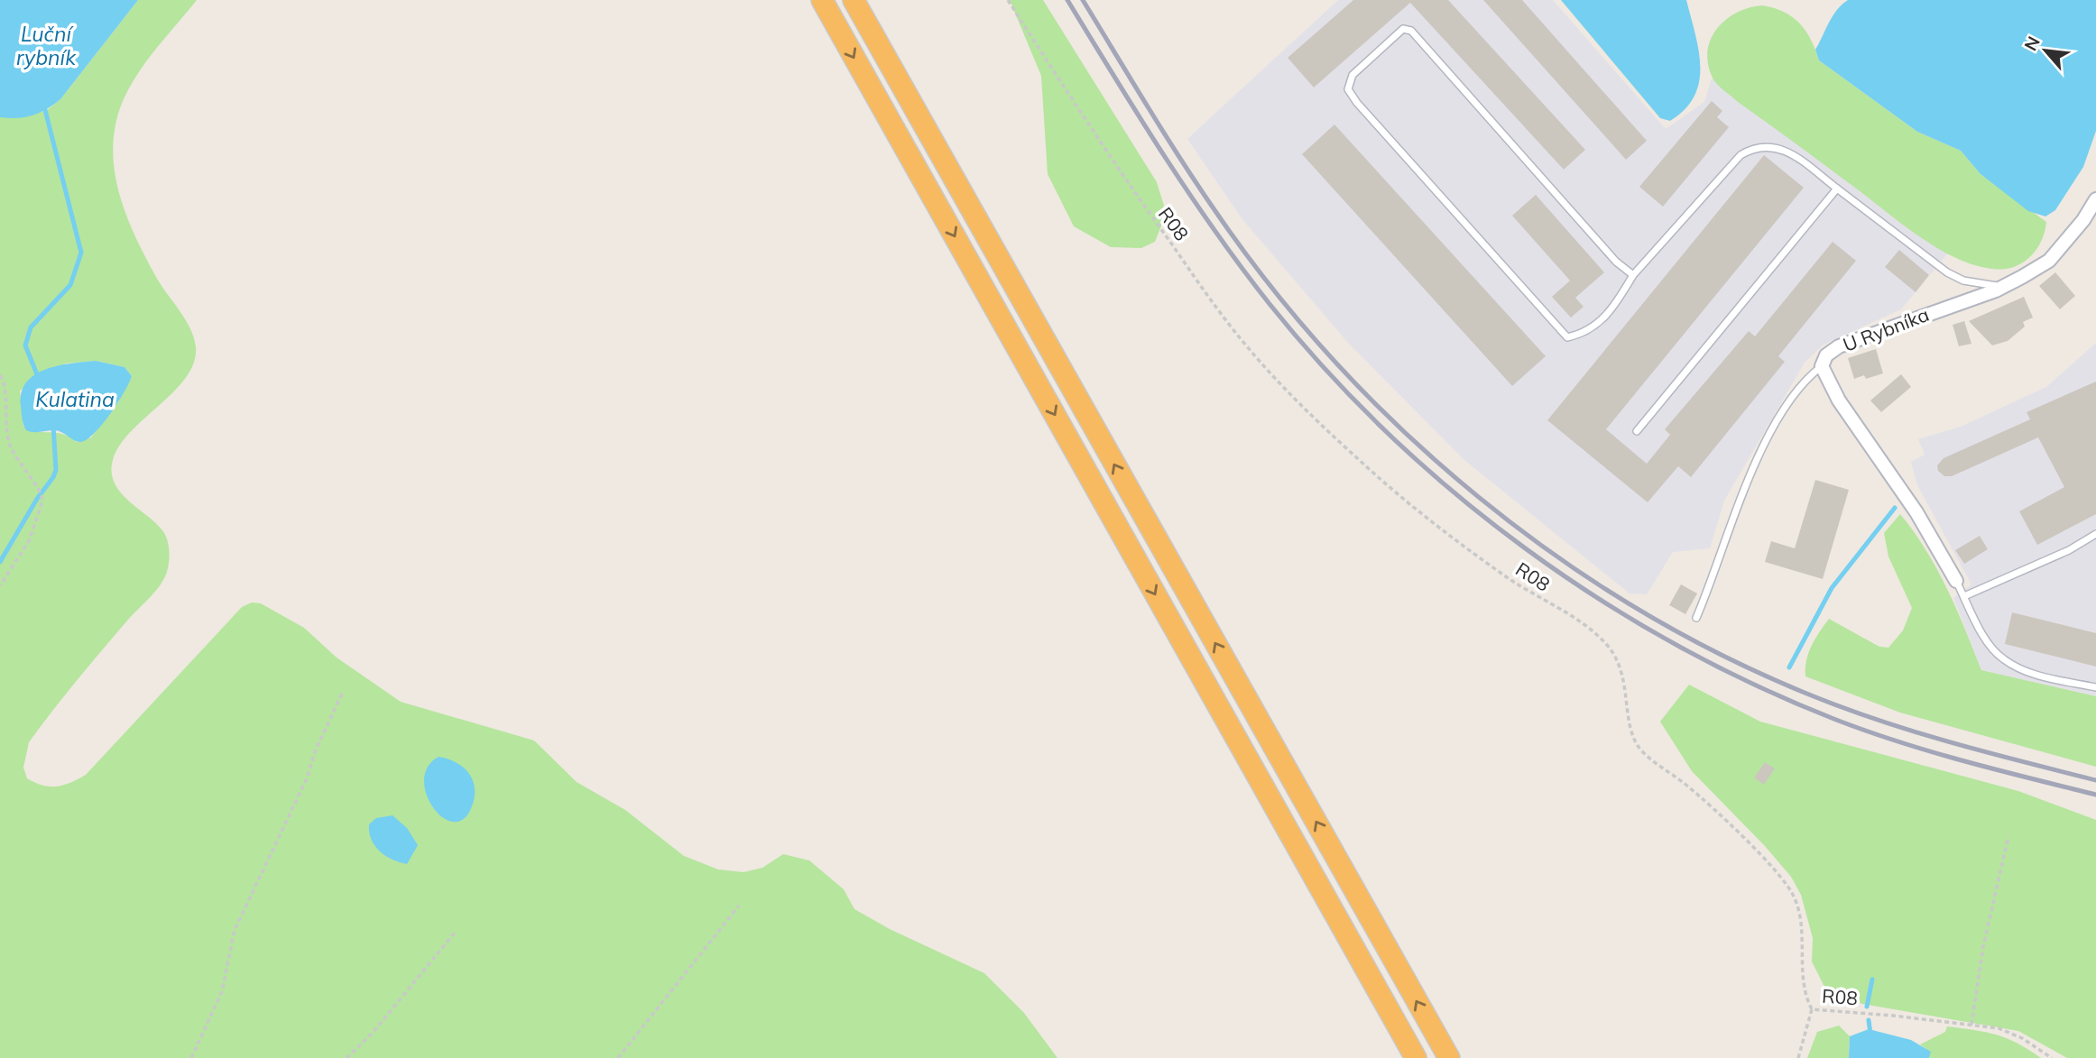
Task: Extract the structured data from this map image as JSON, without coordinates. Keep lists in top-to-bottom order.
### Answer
{
  "streets": {
    "street": ["U Rybníka"],
    "path": ["R08"]
  },
  "water": ["Luční rybník", "Kulatina"],
  "north": "top left"
}
